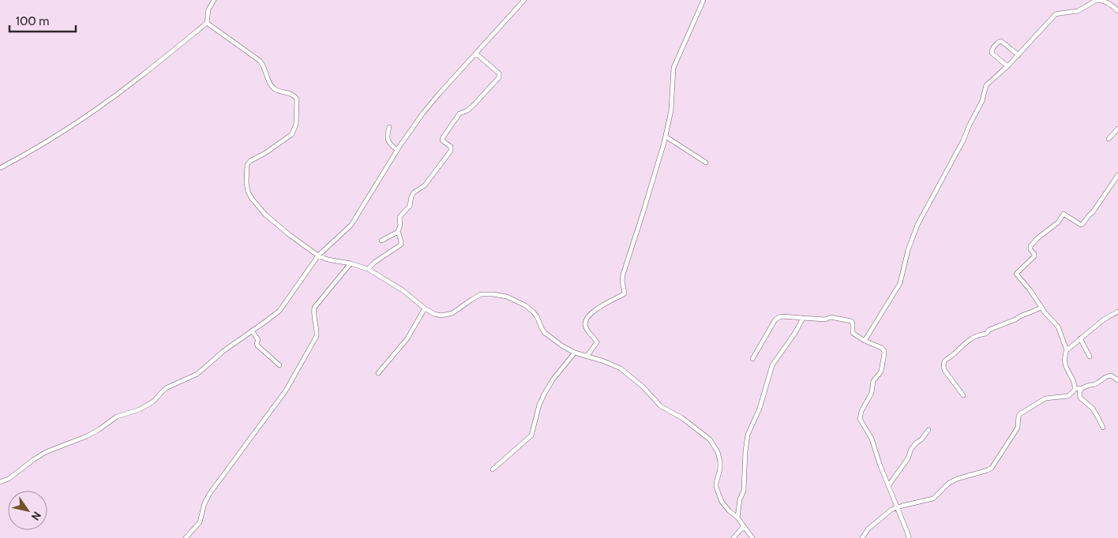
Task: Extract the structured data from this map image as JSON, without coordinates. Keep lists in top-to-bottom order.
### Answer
{
  "scale_bar": "100 m",
  "north": "bottom right"
}
